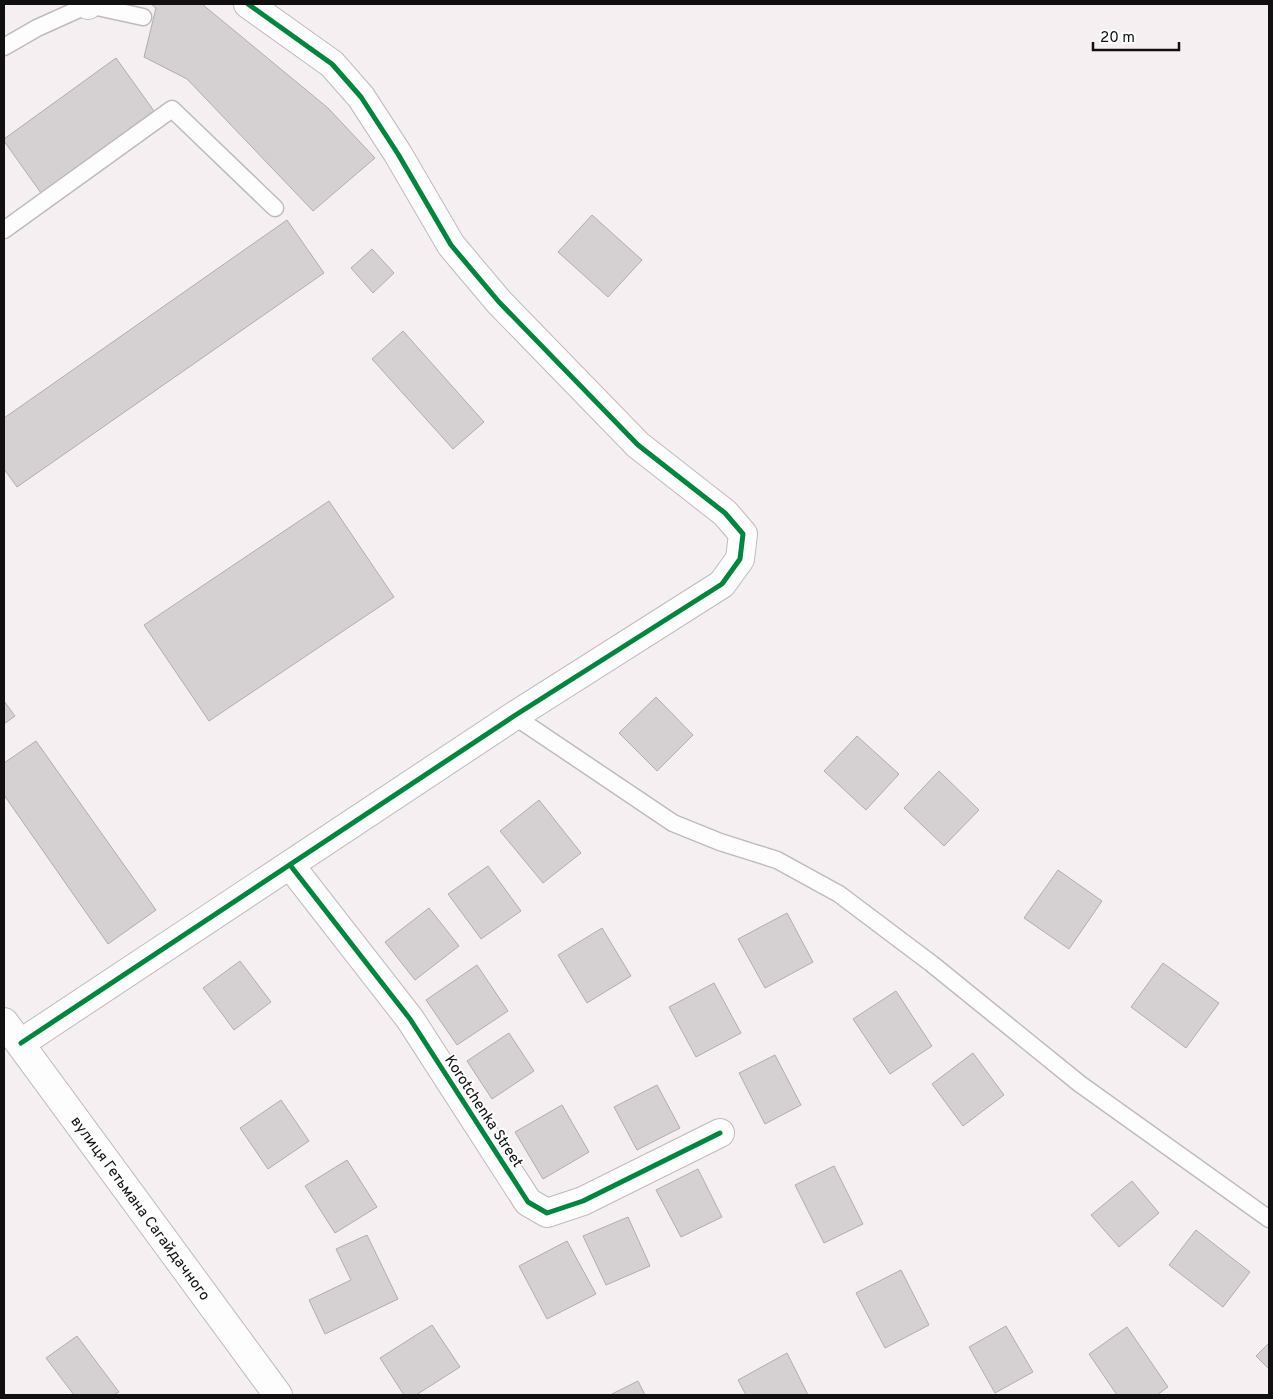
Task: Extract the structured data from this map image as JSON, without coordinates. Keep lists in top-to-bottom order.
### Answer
{
  "streets": {
    "street": ["Korotchenka Street", "вулиця Гетьмана Сагайдачного"]
  },
  "scale_bar": "20 m"
}
